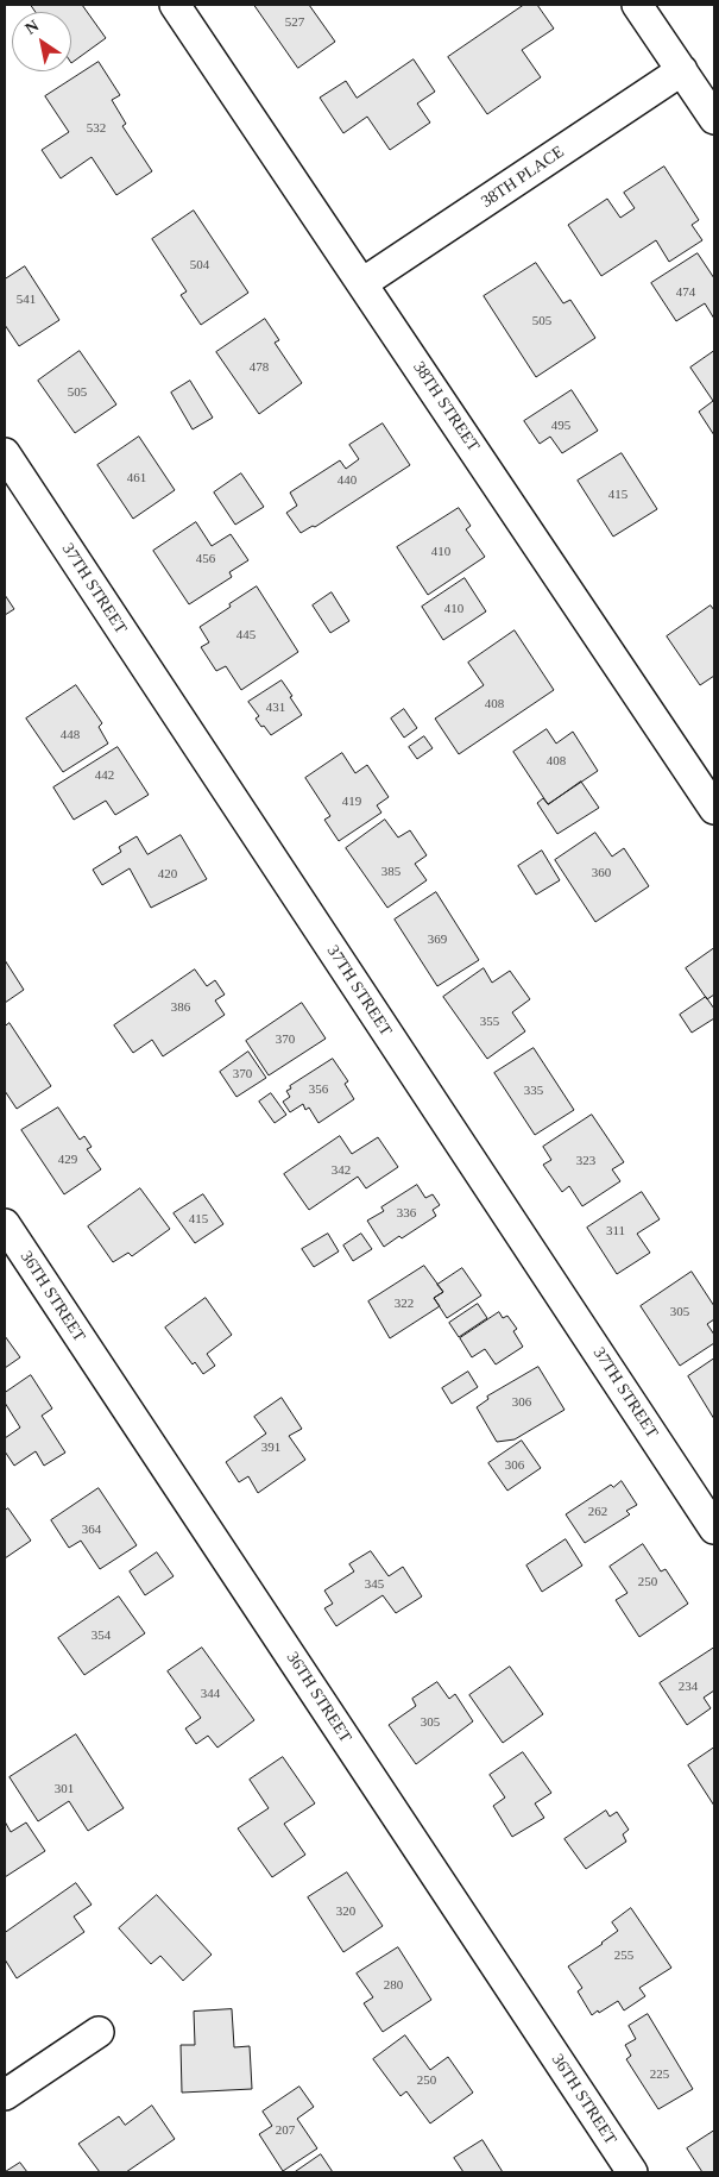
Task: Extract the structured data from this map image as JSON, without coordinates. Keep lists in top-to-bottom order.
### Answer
{
  "streets": {
    "street": [
      "38TH PLACE",
      "38TH STREET",
      "37TH STREET",
      "36TH STREET"
    ]
  },
  "crossings": [
    ["38TH PLACE", "38TH STREET"]
  ],
  "house_numbers": [
    "527",
    "532",
    "504",
    "474",
    "541",
    "505",
    "478",
    "505",
    "495",
    "461",
    "440",
    "415",
    "410",
    "456",
    "410",
    "445",
    "408",
    "431",
    "448",
    "408",
    "442",
    "419",
    "385",
    "360",
    "420",
    "369",
    "386",
    "355",
    "370",
    "370",
    "356",
    "335",
    "429",
    "323",
    "342",
    "336",
    "415",
    "311",
    "322",
    "305",
    "306",
    "391",
    "306",
    "262",
    "364",
    "250",
    "345",
    "354",
    "234",
    "344",
    "305",
    "301",
    "320",
    "255",
    "280",
    "225",
    "250",
    "207"
  ],
  "north": "top left"
}
